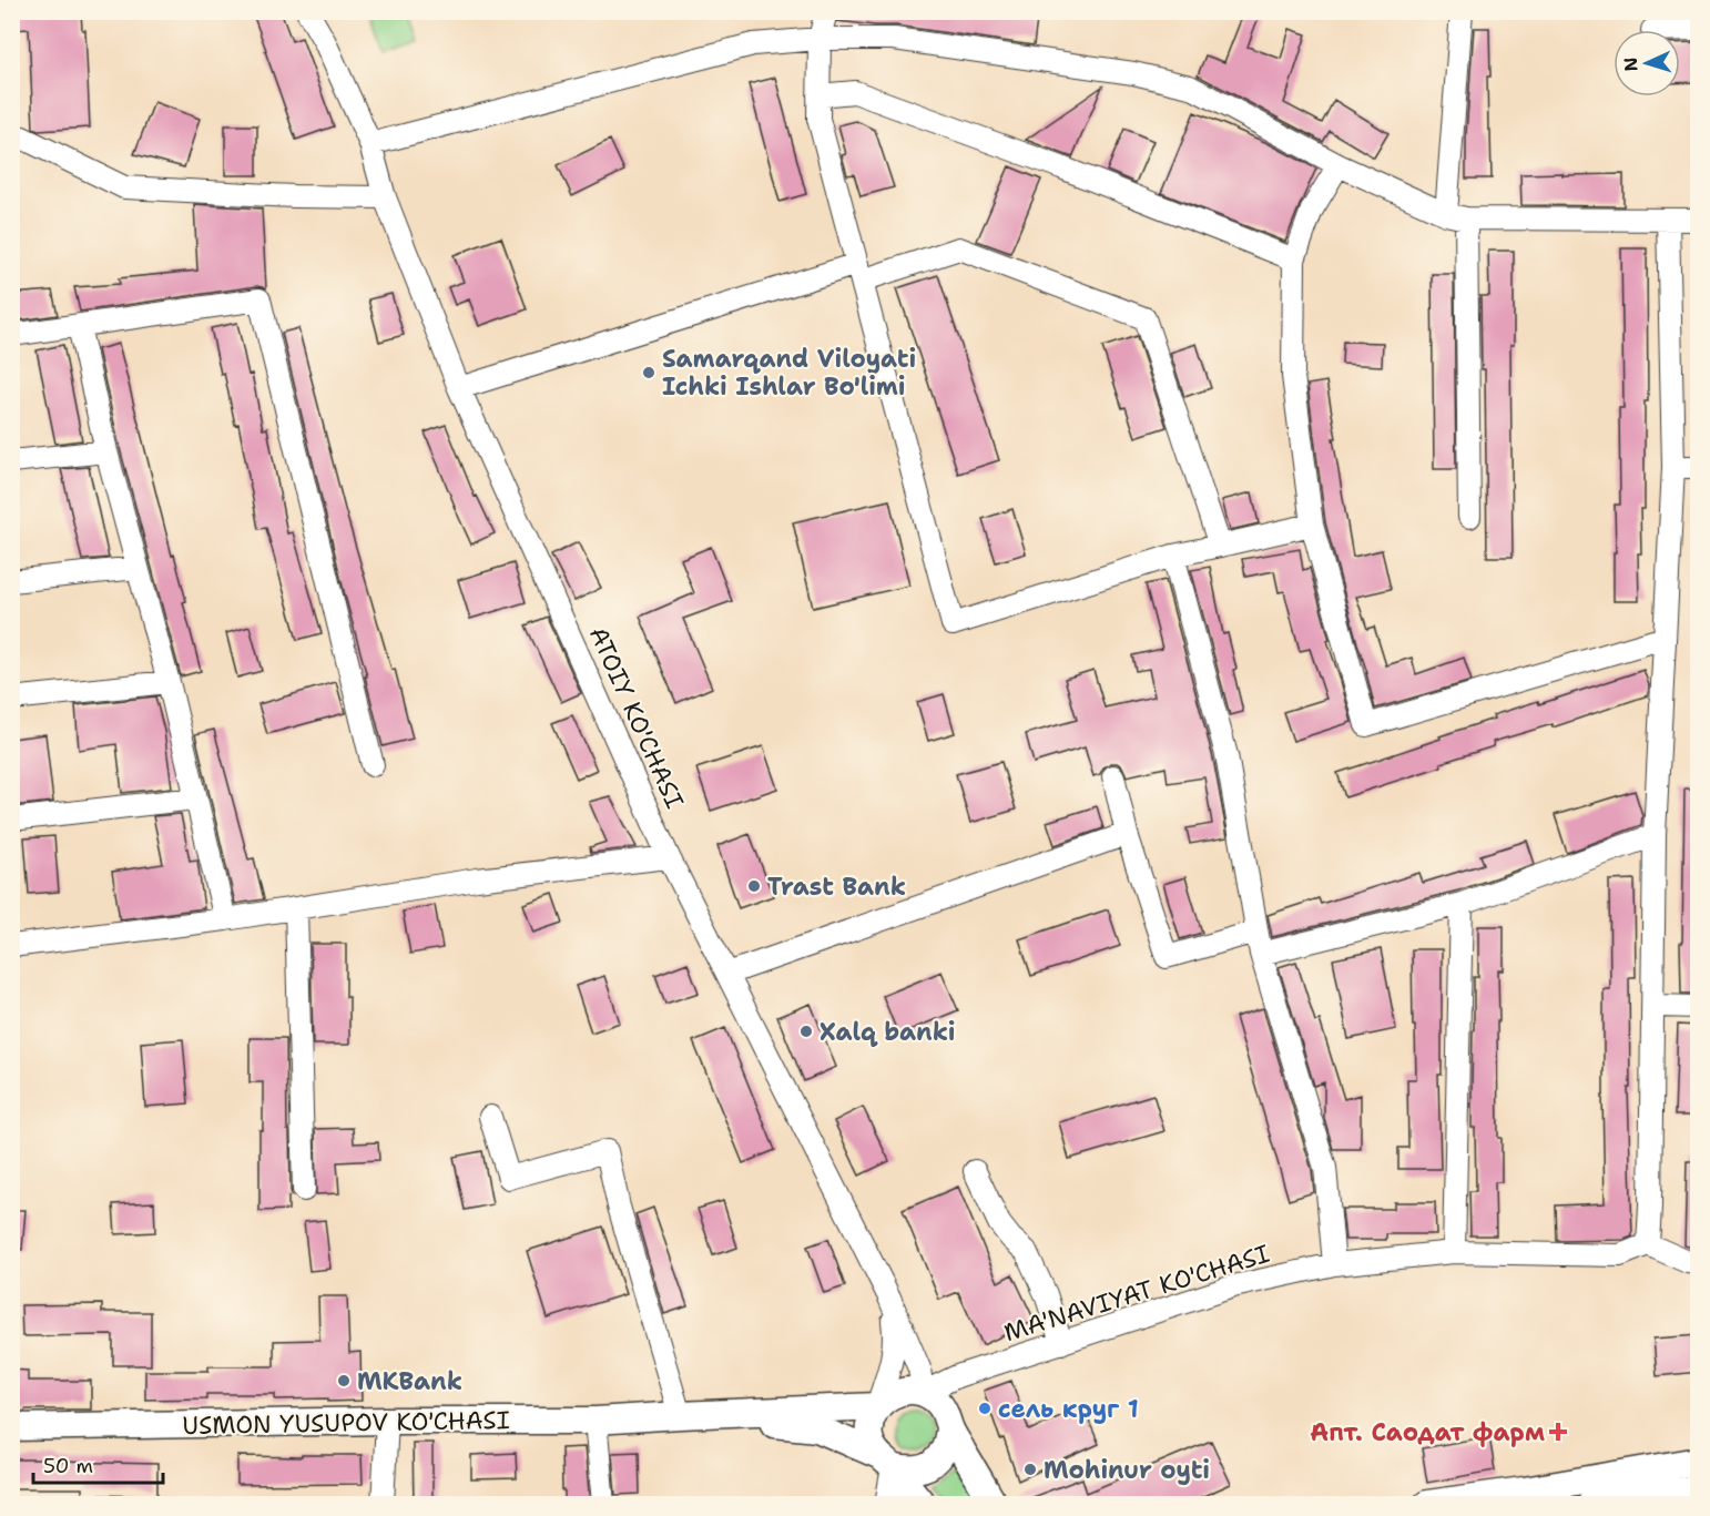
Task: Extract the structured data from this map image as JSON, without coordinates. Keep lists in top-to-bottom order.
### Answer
{
  "streets": {
    "main road": ["USMON YUSUPOV KO'CHASI"],
    "street": ["ATOIY KO'CHASI", "MA'NAVIYAT KO'CHASI"]
  },
  "crossings": [
    ["ATOIY KO'CHASI", "MA'NAVIYAT KO'CHASI"],
    ["ATOIY KO'CHASI", "USMON YUSUPOV KO'CHASI"],
    ["MA'NAVIYAT KO'CHASI", "USMON YUSUPOV KO'CHASI"]
  ],
  "places": {
    "other": [
      "Samarqand Viloyati Ichki Ishlar Bo'limi",
      "Trast Bank",
      "Xalq banki",
      "MKBank",
      "сель круг 1",
      "Mohinur oyti"
    ],
    "health": ["Апт. Саодат фарм"]
  },
  "scale_bar": "50 m",
  "north": "left"
}
